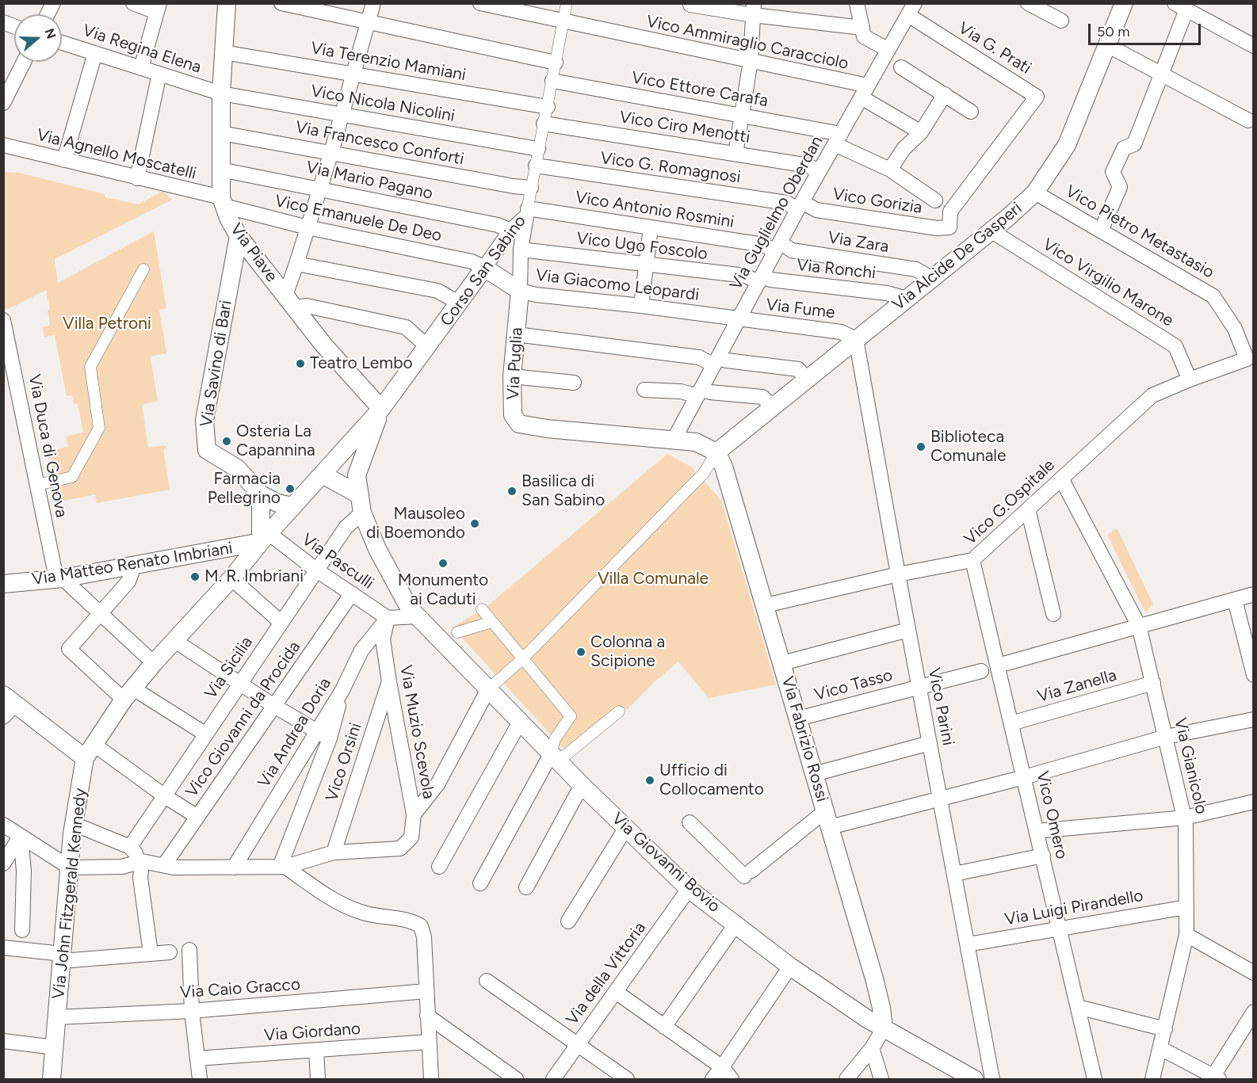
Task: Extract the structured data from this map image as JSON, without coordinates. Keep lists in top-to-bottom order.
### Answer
{
  "streets": {
    "street": [
      "Vico Ammiraglio Caracciolo",
      "Via G. Prati",
      "Via Regina Elena",
      "Via Terenzio Mamiani",
      "Vico Ettore Carafa",
      "Vico Nicola Nicolini",
      "Vico Ciro Menotti",
      "Via Francesco Conforti",
      "Via Agnello Moscatelli",
      "Vico G. Romagnosi",
      "Via Mario Pagano",
      "Vico Gorizia",
      "Vico Antonio Rosmini",
      "Via Guglielmo Oberdan",
      "Vico Emanuele De Deo",
      "Vico Pietro Metastasio",
      "Via Zara",
      "Vico Ugo Foscolo",
      "Via Piave",
      "Via Alcide De Gasperi",
      "Via Ronchi",
      "Corso San Sabino",
      "Vico Virgilio Marone",
      "Via Giacomo Leopardi",
      "Via Fume",
      "Via Savino di Bari",
      "Via Puglia",
      "Via Duca di Genova",
      "Vico G.Ospitale",
      "Via Pasculli",
      "Via Matteo Renato Imbriani",
      "Via Sicilia",
      "Vico Tasso",
      "Via Zanella",
      "Vico Parini",
      "Vico Giovanni da Procida",
      "Via Muzio Scevola",
      "Via Andrea Doria",
      "Via Fabrizio Rossi",
      "Vico Orsini",
      "Via Gianicolo",
      "Vico Omero",
      "Via Giovanni Bovio",
      "Via John Fitzgerald Kennedy",
      "Via Luigi Pirandello",
      "Via della Vittoria",
      "Via Caio Gracco",
      "Via Giordano"
    ]
  },
  "crossings": [
    ["Vico Ammiraglio Caracciolo", "Via Guglielmo Oberdan"],
    ["Vico Ammiraglio Caracciolo", "Corso San Sabino"],
    ["Via G. Prati", "Vico Gorizia"],
    ["Via G. Prati", "Via Guglielmo Oberdan"],
    ["Via Regina Elena", "Vico Nicola Nicolini"],
    ["Via Regina Elena", "Via Piave"],
    ["Via Terenzio Mamiani", "Via Piave"],
    ["Via Terenzio Mamiani", "Corso San Sabino"],
    ["Vico Ettore Carafa", "Via Guglielmo Oberdan"],
    ["Vico Ettore Carafa", "Corso San Sabino"],
    ["Vico Nicola Nicolini", "Via Piave"],
    ["Vico Nicola Nicolini", "Corso San Sabino"],
    ["Vico Ciro Menotti", "Via Guglielmo Oberdan"],
    ["Vico Ciro Menotti", "Corso San Sabino"],
    ["Via Francesco Conforti", "Via Piave"],
    ["Via Francesco Conforti", "Corso San Sabino"],
    ["Via Agnello Moscatelli", "Vico Emanuele De Deo"],
    ["Via Agnello Moscatelli", "Via Piave"],
    ["Vico G. Romagnosi", "Vico Gorizia"],
    ["Vico G. Romagnosi", "Via Guglielmo Oberdan"],
    ["Vico G. Romagnosi", "Corso San Sabino"],
    ["Via Mario Pagano", "Via Piave"],
    ["Via Mario Pagano", "Corso San Sabino"],
    ["Vico Gorizia", "Via Guglielmo Oberdan"],
    ["Vico Antonio Rosmini", "Via Guglielmo Oberdan"],
    ["Vico Antonio Rosmini", "Via Zara"],
    ["Vico Antonio Rosmini", "Corso San Sabino"],
    ["Vico Antonio Rosmini", "Via Puglia"],
    ["Via Guglielmo Oberdan", "Via Zara"],
    ["Via Guglielmo Oberdan", "Vico Ugo Foscolo"],
    ["Via Guglielmo Oberdan", "Via Ronchi"],
    ["Via Guglielmo Oberdan", "Via Giacomo Leopardi"],
    ["Via Guglielmo Oberdan", "Via Fume"],
    ["Via Guglielmo Oberdan", "Via Puglia"],
    ["Vico Emanuele De Deo", "Via Piave"],
    ["Vico Emanuele De Deo", "Corso San Sabino"],
    ["Vico Pietro Metastasio", "Via Alcide De Gasperi"],
    ["Vico Pietro Metastasio", "Vico G.Ospitale"],
    ["Via Zara", "Via Alcide De Gasperi"],
    ["Vico Ugo Foscolo", "Via Ronchi"],
    ["Vico Ugo Foscolo", "Via Puglia"],
    ["Via Piave", "Corso San Sabino"],
    ["Via Piave", "Via Savino di Bari"],
    ["Via Piave", "Via John Fitzgerald Kennedy"],
    ["Via Alcide De Gasperi", "Via Ronchi"],
    ["Via Alcide De Gasperi", "Vico Virgilio Marone"],
    ["Via Alcide De Gasperi", "Via Fume"],
    ["Via Alcide De Gasperi", "Via Puglia"],
    ["Via Alcide De Gasperi", "Vico Parini"],
    ["Via Alcide De Gasperi", "Via Fabrizio Rossi"],
    ["Corso San Sabino", "Via Puglia"],
    ["Corso San Sabino", "Via John Fitzgerald Kennedy"],
    ["Vico Virgilio Marone", "Vico G.Ospitale"],
    ["Via Giacomo Leopardi", "Via Fume"],
    ["Via Giacomo Leopardi", "Via Puglia"],
    ["Via Fume", "Vico Parini"],
    ["Via Savino di Bari", "Via John Fitzgerald Kennedy"],
    ["Via Puglia", "Via Fabrizio Rossi"],
    ["Via Duca di Genova", "Via Matteo Renato Imbriani"],
    ["Vico G.Ospitale", "Vico Parini"],
    ["Vico G.Ospitale", "Via Fabrizio Rossi"],
    ["Vico G.Ospitale", "Via Gianicolo"],
    ["Vico G.Ospitale", "Vico Omero"],
    ["Via Pasculli", "Via Matteo Renato Imbriani"],
    ["Via Pasculli", "Via Sicilia"],
    ["Via Pasculli", "Vico Giovanni da Procida"],
    ["Via Pasculli", "Via Muzio Scevola"],
    ["Via Pasculli", "Via Andrea Doria"],
    ["Via Pasculli", "Via John Fitzgerald Kennedy"],
    ["Via Matteo Renato Imbriani", "Via John Fitzgerald Kennedy"],
    ["Via Sicilia", "Via Giovanni Bovio"],
    ["Vico Tasso", "Vico Parini"],
    ["Vico Tasso", "Via Fabrizio Rossi"],
    ["Via Zanella", "Via Gianicolo"],
    ["Via Zanella", "Vico Omero"],
    ["Vico Parini", "Via Luigi Pirandello"],
    ["Via Muzio Scevola", "Via Andrea Doria"],
    ["Via Muzio Scevola", "Vico Orsini"],
    ["Via Fabrizio Rossi", "Via Giovanni Bovio"],
    ["Via Gianicolo", "Via Luigi Pirandello"],
    ["Vico Omero", "Via Luigi Pirandello"],
    ["Via Giovanni Bovio", "Via della Vittoria"],
    ["Via John Fitzgerald Kennedy", "Via Caio Gracco"]
  ],
  "parks": ["Villa Petroni", "Villa Comunale"],
  "places": [
    "Teatro Lembo",
    "Osteria La Capannina",
    "Biblioteca Comunale",
    "Farmacia Pellegrino",
    "Basilica di San Sabino",
    "Mausoleo di Boemondo",
    "Monumento ai Caduti",
    "M. R. Imbriani",
    "Colonna a Scipione",
    "Ufficio di Collocamento"
  ],
  "scale_bar": "50 m",
  "north": "right"
}
